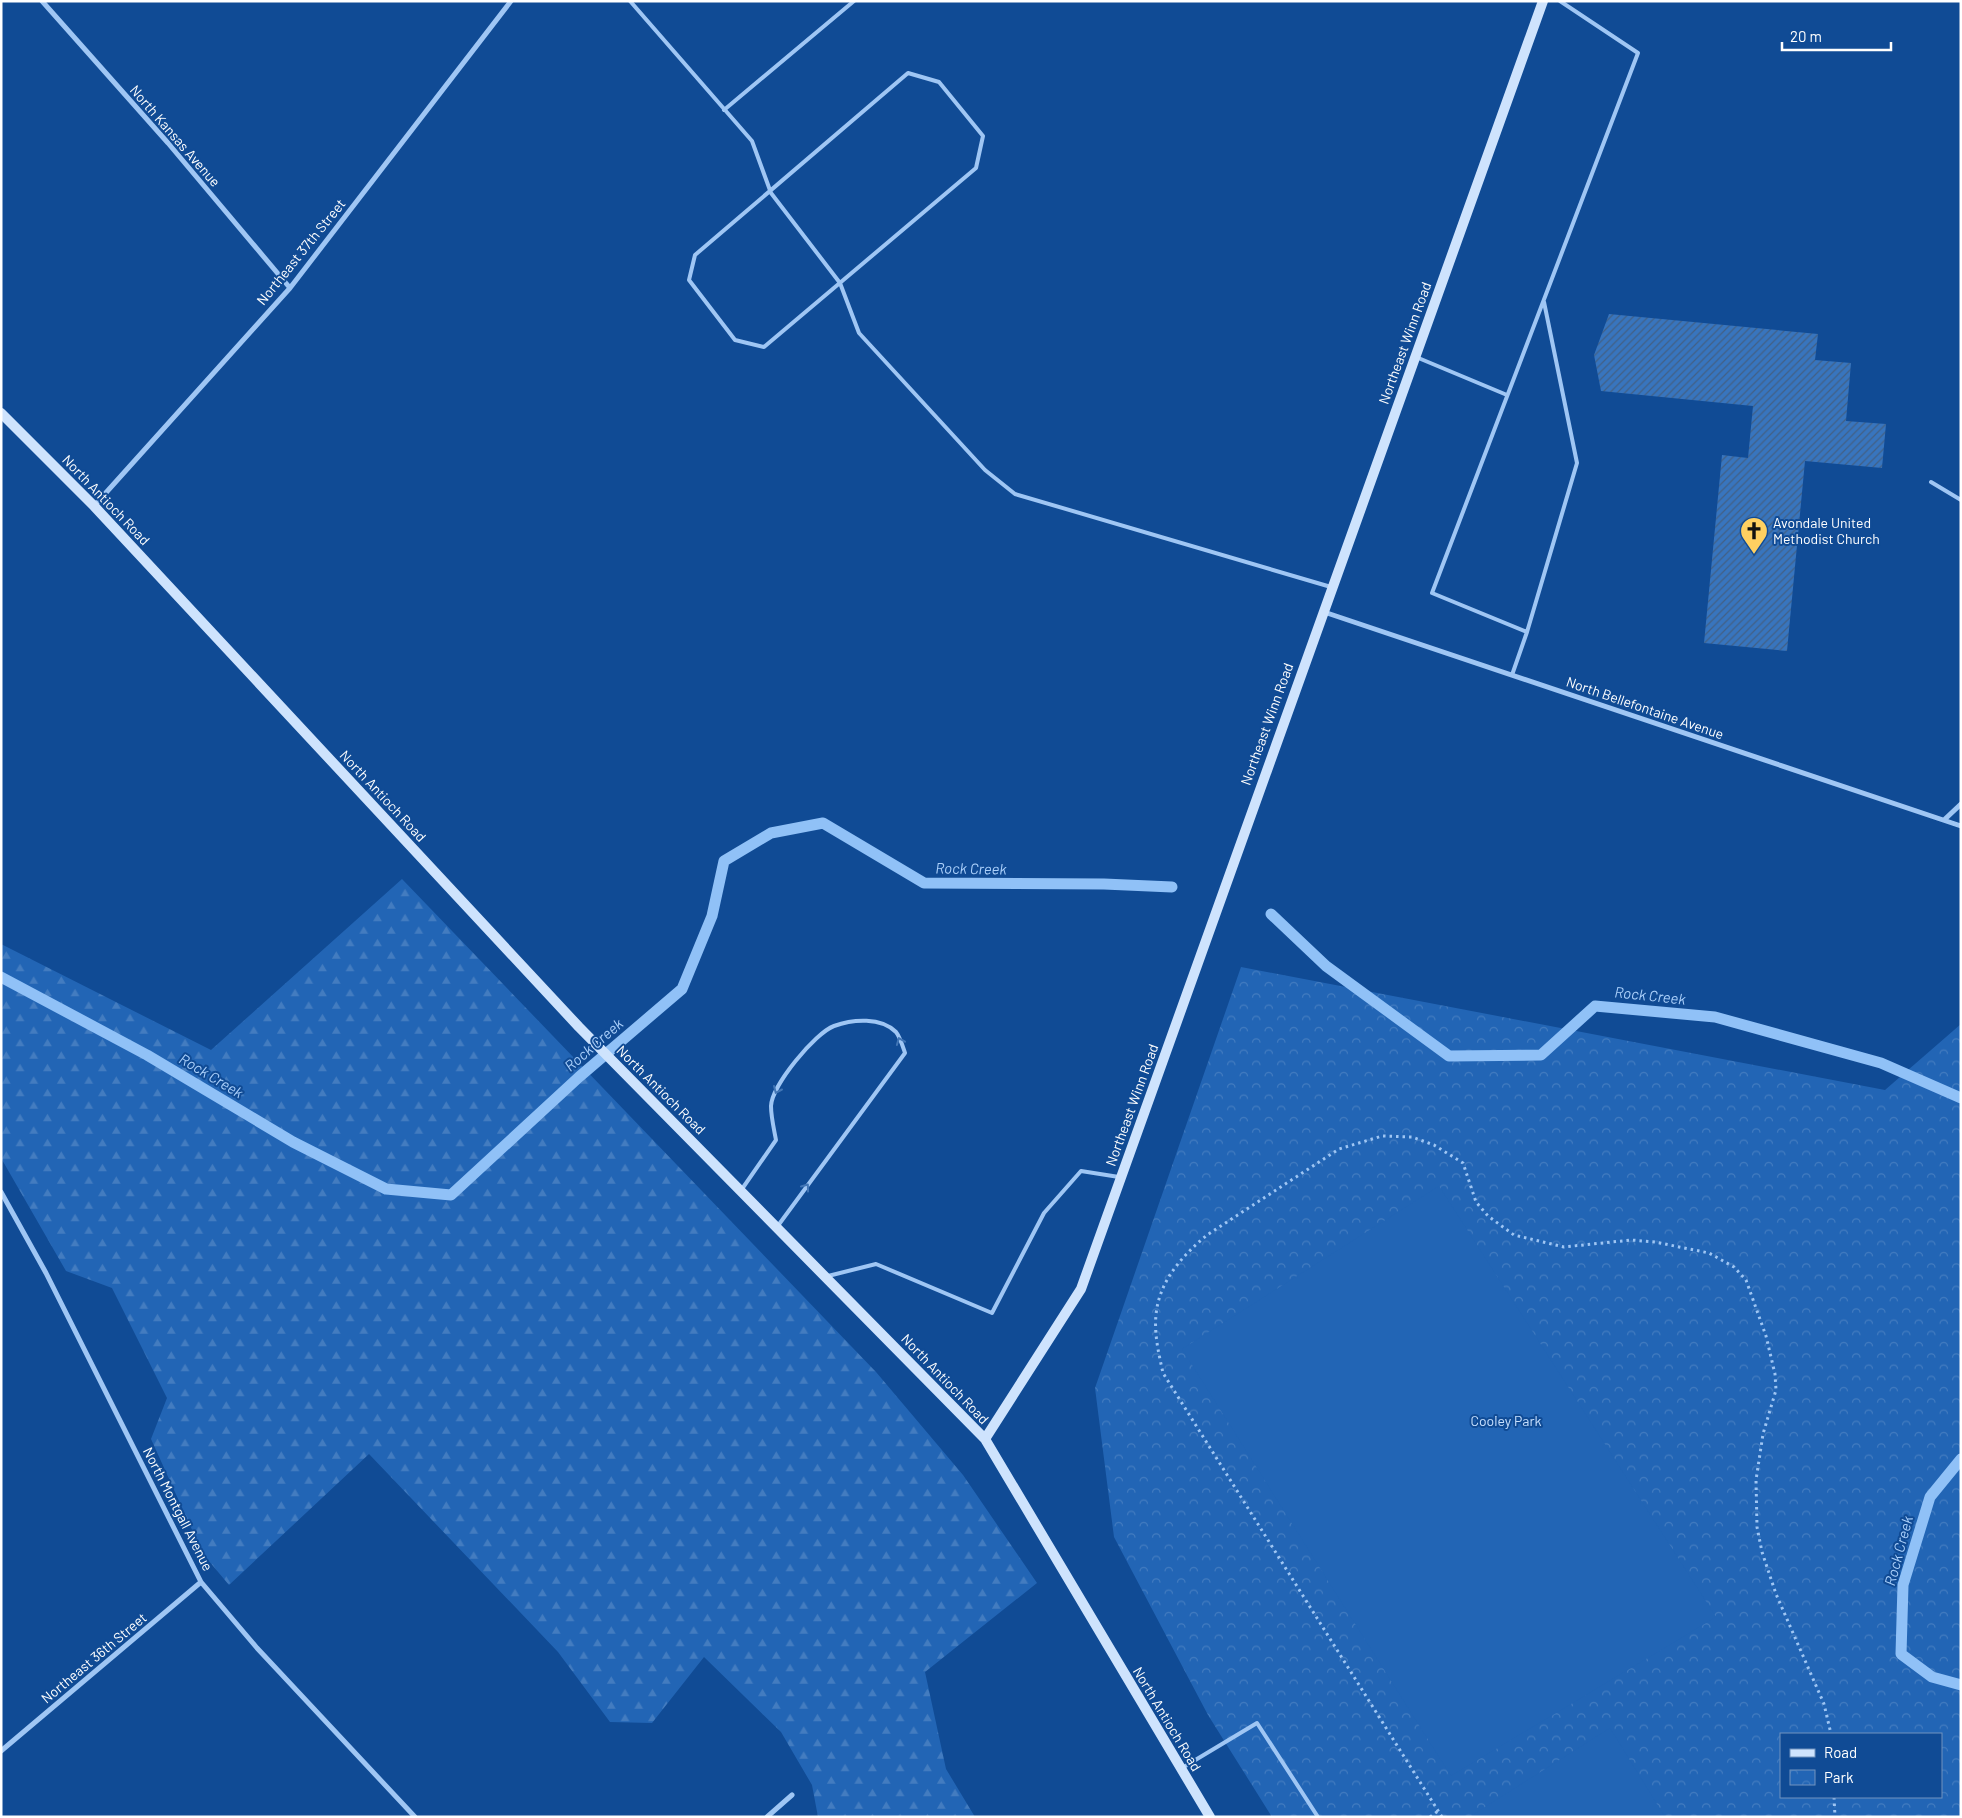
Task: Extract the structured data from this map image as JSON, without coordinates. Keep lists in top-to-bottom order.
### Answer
{
  "streets": {
    "street": [
      "North Kansas Avenue",
      "Northeast 37th Street",
      "Northeast Winn Road",
      "North Antioch Road",
      "North Bellefontaine Avenue",
      "North Montgall Avenue",
      "Northeast 36th Street"
    ]
  },
  "crossings": [
    ["North Kansas Avenue", "Northeast 37th Street"],
    ["Northeast 37th Street", "North Antioch Road"],
    ["Northeast Winn Road", "North Antioch Road"],
    ["Northeast Winn Road", "North Bellefontaine Avenue"],
    ["North Montgall Avenue", "Northeast 36th Street"]
  ],
  "water": ["Rock Creek"],
  "parks": ["Cooley Park"],
  "places": {
    "church": ["Avondale United Methodist Church"]
  },
  "legend": ["Road", "Park"],
  "scale_bar": "20 m"
}
